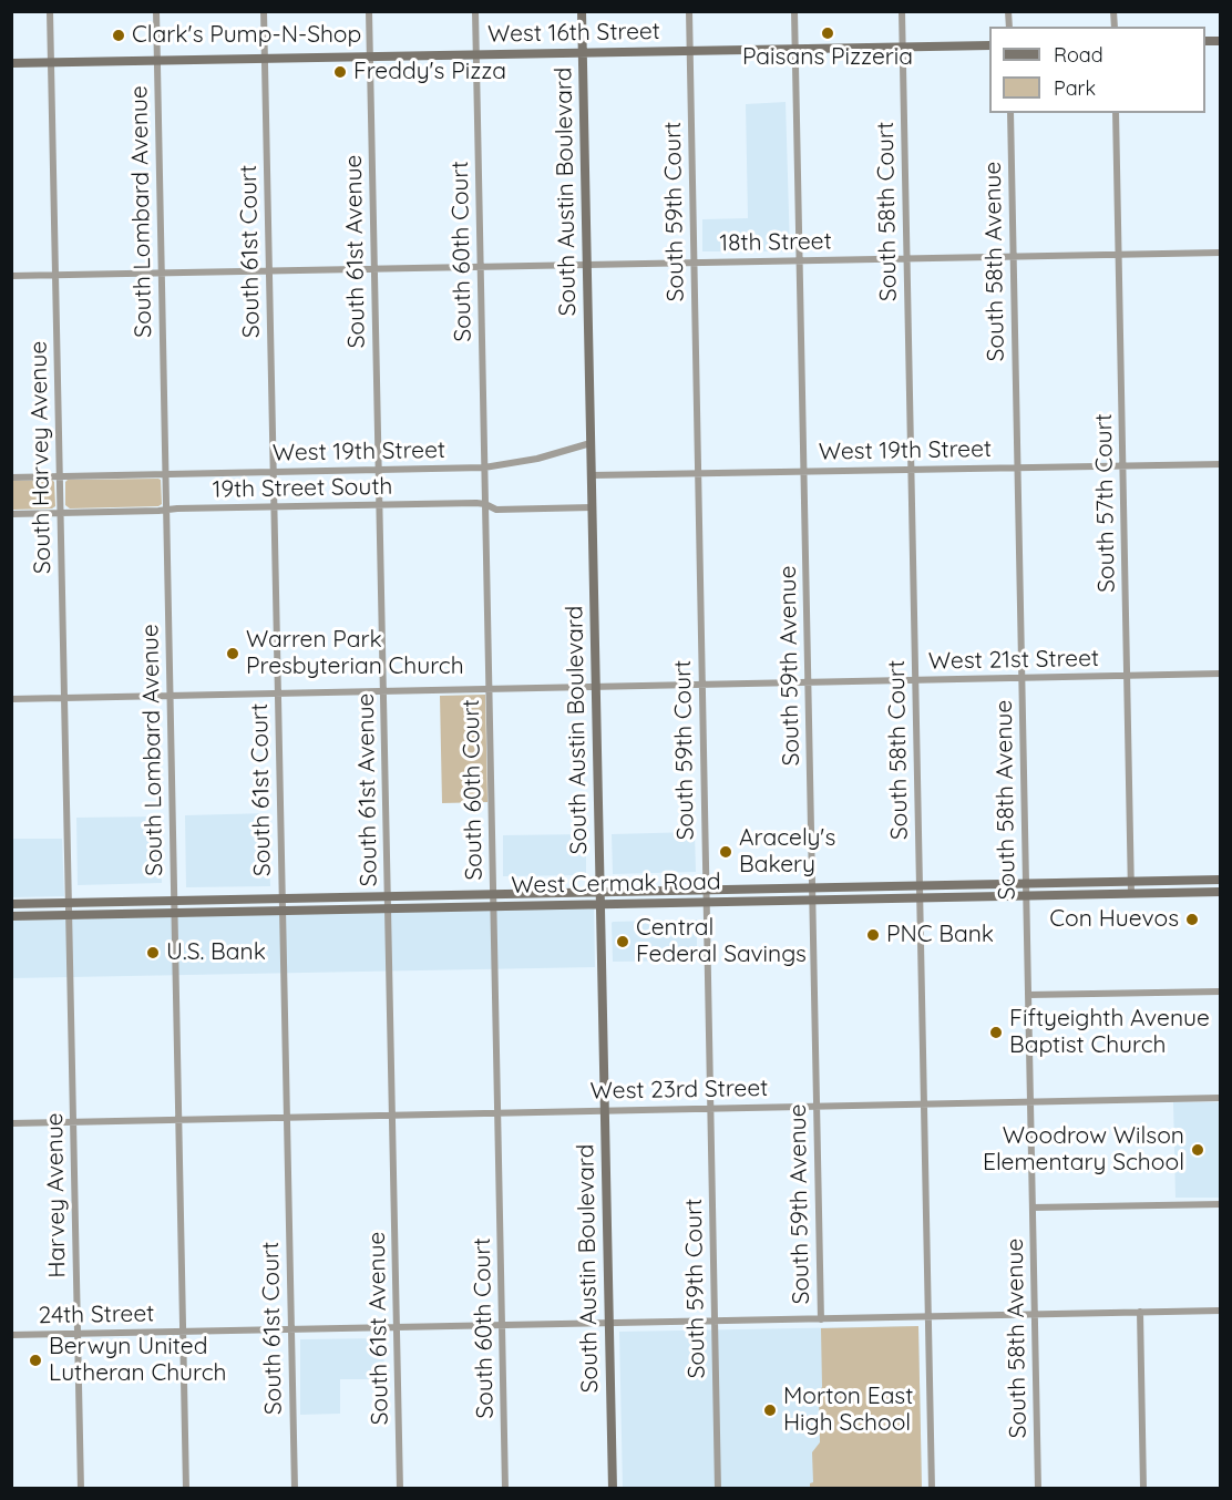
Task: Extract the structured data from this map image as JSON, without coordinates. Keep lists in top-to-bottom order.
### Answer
{
  "streets": {
    "street": [
      "West 16th Street",
      "South Austin Boulevard",
      "South Lombard Avenue",
      "South 59th Court",
      "South 58th Court",
      "18th Street",
      "South 61st Court",
      "South 61st Avenue",
      "South 60th Court",
      "South 58th Avenue",
      "West 19th Street",
      "South Harvey Avenue",
      "19th Street South",
      "South 57th Court",
      "West 21st Street",
      "South 59th Avenue",
      "West Cermak Road",
      "West 23rd Street",
      "Harvey Avenue",
      "24th Street"
    ]
  },
  "crossings": [
    ["West 16th Street", "South Austin Boulevard"],
    ["West 16th Street", "South Lombard Avenue"],
    ["West 16th Street", "South 59th Court"],
    ["West 16th Street", "South 58th Court"],
    ["West 16th Street", "South 61st Court"],
    ["West 16th Street", "South 61st Avenue"],
    ["West 16th Street", "South 60th Court"],
    ["West 16th Street", "South Harvey Avenue"],
    ["West 16th Street", "South 59th Avenue"],
    ["South Austin Boulevard", "18th Street"],
    ["South Austin Boulevard", "West 19th Street"],
    ["South Austin Boulevard", "19th Street South"],
    ["South Austin Boulevard", "West 21st Street"],
    ["South Austin Boulevard", "West Cermak Road"],
    ["South Austin Boulevard", "West 23rd Street"],
    ["South Austin Boulevard", "24th Street"],
    ["South Lombard Avenue", "18th Street"],
    ["South Lombard Avenue", "West 19th Street"],
    ["South Lombard Avenue", "19th Street South"],
    ["South Lombard Avenue", "West 21st Street"],
    ["South Lombard Avenue", "West Cermak Road"],
    ["South Lombard Avenue", "West 23rd Street"],
    ["South Lombard Avenue", "24th Street"],
    ["South 59th Court", "18th Street"],
    ["South 59th Court", "West 19th Street"],
    ["South 59th Court", "West 21st Street"],
    ["South 59th Court", "West Cermak Road"],
    ["South 59th Court", "West 23rd Street"],
    ["South 59th Court", "24th Street"],
    ["South 58th Court", "18th Street"],
    ["South 58th Court", "West 19th Street"],
    ["South 58th Court", "West 21st Street"],
    ["South 58th Court", "West Cermak Road"],
    ["South 58th Court", "West 23rd Street"],
    ["South 58th Court", "24th Street"],
    ["18th Street", "South 61st Court"],
    ["18th Street", "South 61st Avenue"],
    ["18th Street", "South 60th Court"],
    ["18th Street", "South 58th Avenue"],
    ["18th Street", "South Harvey Avenue"],
    ["18th Street", "South 57th Court"],
    ["18th Street", "South 59th Avenue"],
    ["South 61st Court", "West 19th Street"],
    ["South 61st Court", "19th Street South"],
    ["South 61st Court", "West 21st Street"],
    ["South 61st Court", "West Cermak Road"],
    ["South 61st Court", "West 23rd Street"],
    ["South 61st Court", "24th Street"],
    ["South 61st Avenue", "West 19th Street"],
    ["South 61st Avenue", "19th Street South"],
    ["South 61st Avenue", "West 21st Street"],
    ["South 61st Avenue", "West Cermak Road"],
    ["South 61st Avenue", "West 23rd Street"],
    ["South 61st Avenue", "24th Street"],
    ["South 60th Court", "West 19th Street"],
    ["South 60th Court", "19th Street South"],
    ["South 60th Court", "West 21st Street"],
    ["South 60th Court", "West Cermak Road"],
    ["South 60th Court", "West 23rd Street"],
    ["South 60th Court", "24th Street"],
    ["South 58th Avenue", "West 19th Street"],
    ["South 58th Avenue", "West 21st Street"],
    ["South 58th Avenue", "West Cermak Road"],
    ["South 58th Avenue", "West 23rd Street"],
    ["South 58th Avenue", "24th Street"],
    ["West 19th Street", "South Harvey Avenue"],
    ["West 19th Street", "South 57th Court"],
    ["West 19th Street", "South 59th Avenue"],
    ["South Harvey Avenue", "19th Street South"],
    ["South Harvey Avenue", "West 21st Street"],
    ["South Harvey Avenue", "West Cermak Road"],
    ["South Harvey Avenue", "Harvey Avenue"],
    ["South 57th Court", "West 21st Street"],
    ["South 57th Court", "West Cermak Road"],
    ["West 21st Street", "South 59th Avenue"],
    ["South 59th Avenue", "West Cermak Road"],
    ["South 59th Avenue", "West 23rd Street"],
    ["South 59th Avenue", "24th Street"],
    ["West Cermak Road", "Harvey Avenue"],
    ["West 23rd Street", "Harvey Avenue"],
    ["Harvey Avenue", "24th Street"]
  ],
  "places": [
    "Paisans Pizzeria",
    "Clark's Pump-N-Shop",
    "Freddy's Pizza",
    "Warren Park Presbyterian Church",
    "Aracely's Bakery",
    "Con Huevos",
    "PNC Bank",
    "Central Federal Savings",
    "U.S. Bank",
    "Fiftyeighth Avenue Baptist Church",
    "Woodrow Wilson Elementary School",
    "Berwyn United Lutheran Church",
    "Morton East High School"
  ],
  "legend": ["Road", "Park"]
}
